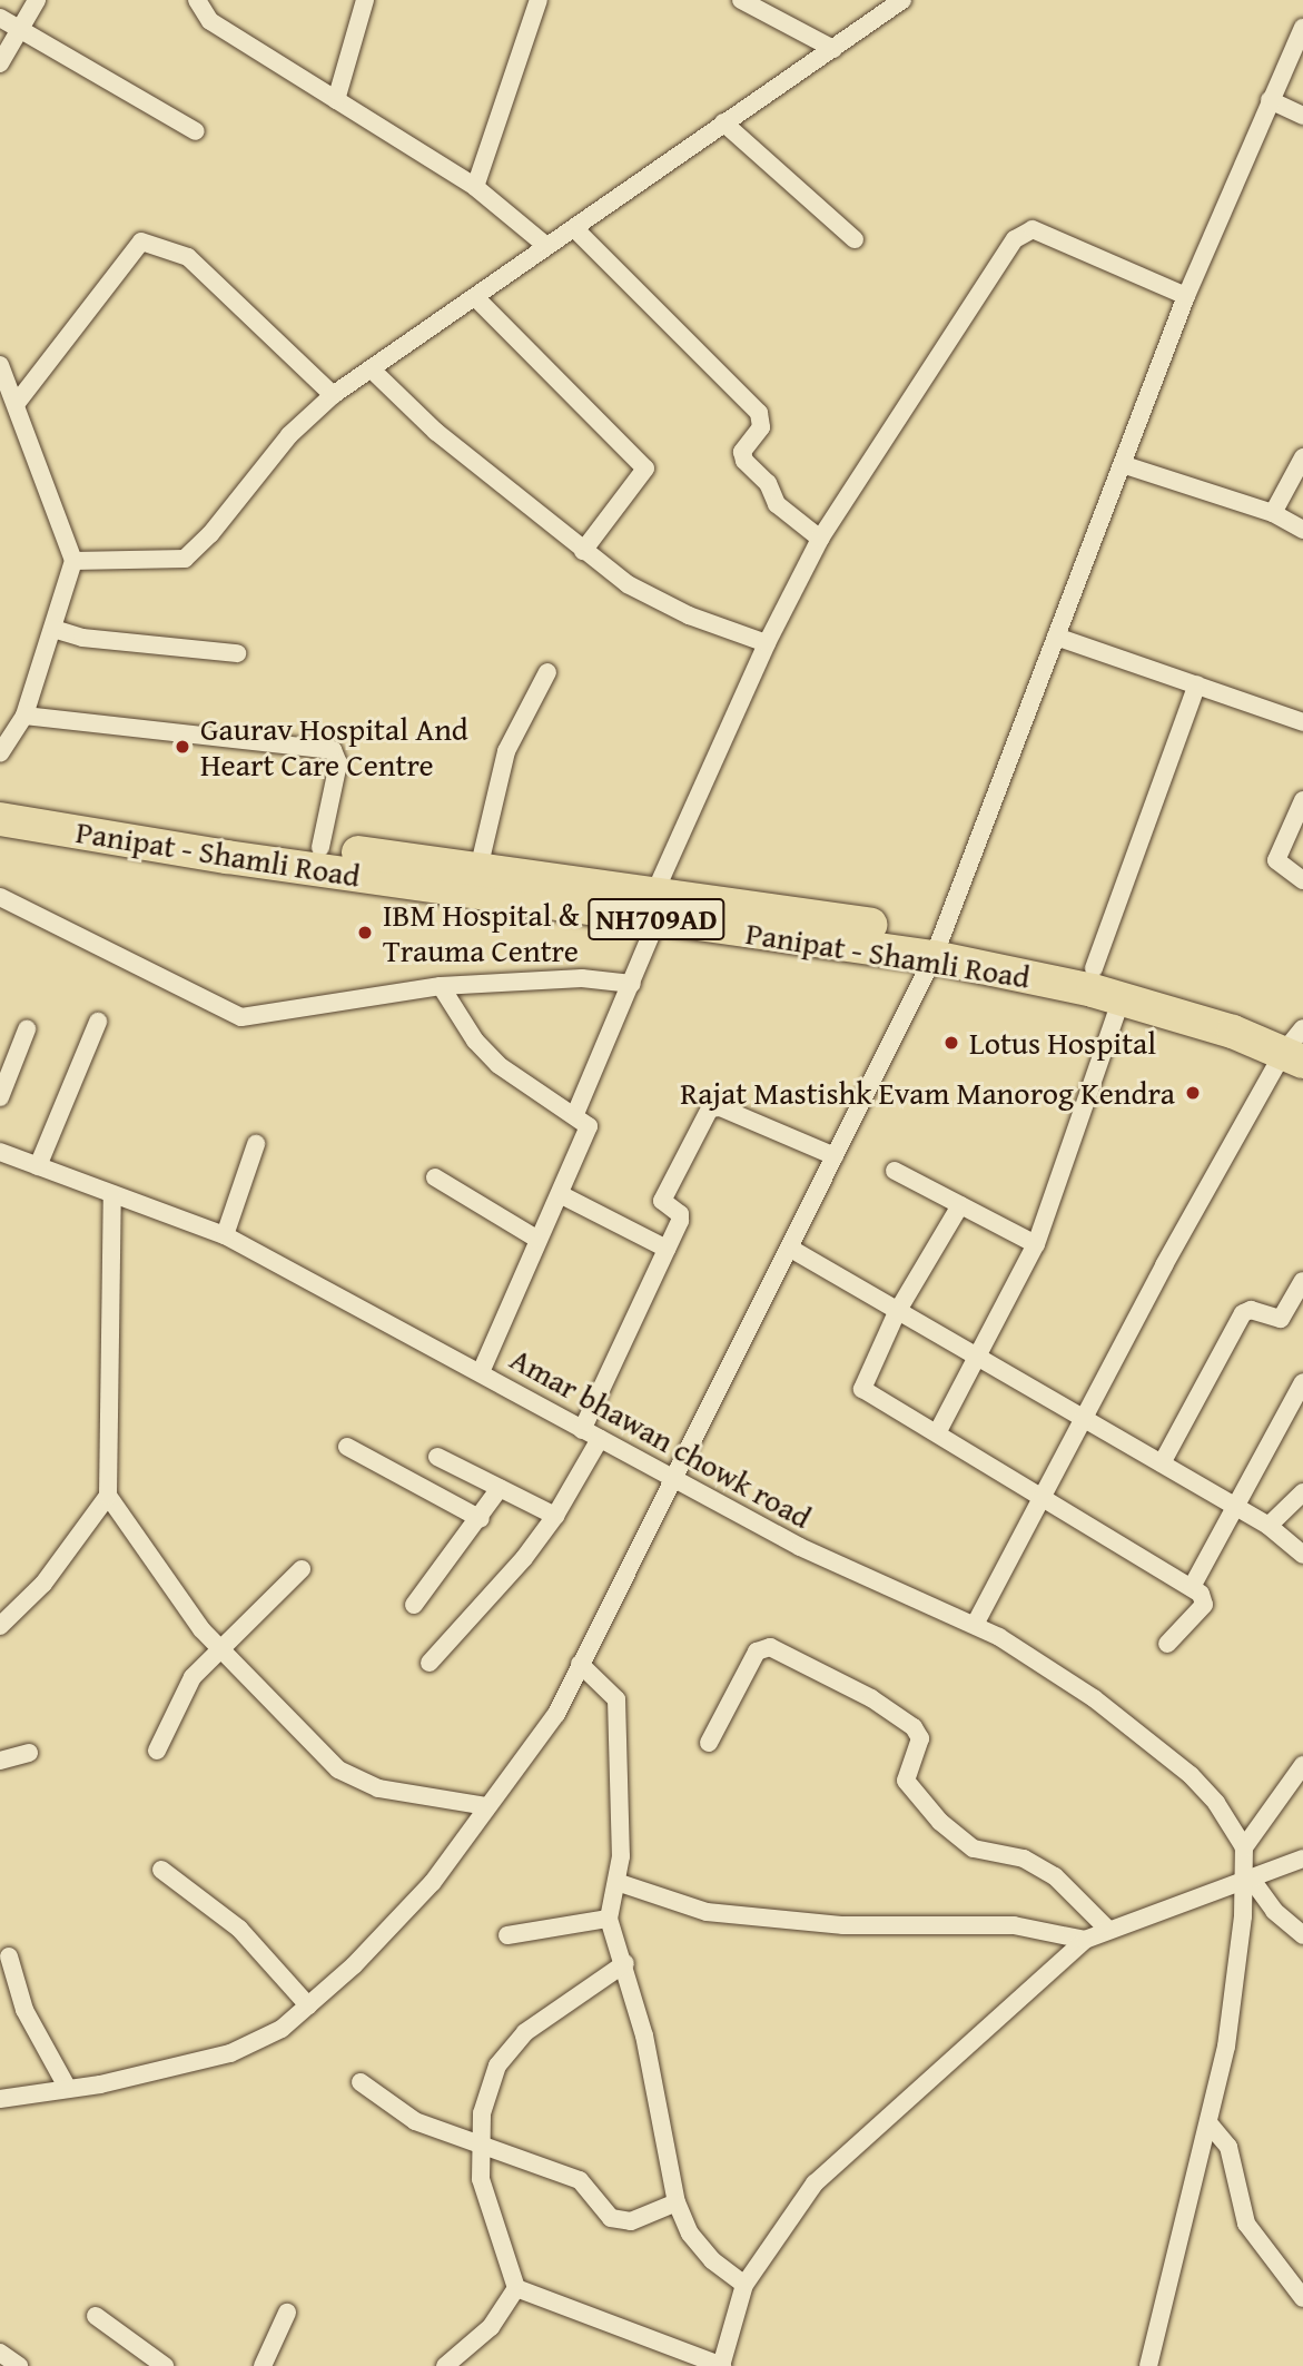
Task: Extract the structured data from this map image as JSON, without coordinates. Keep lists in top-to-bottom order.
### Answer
{
  "streets": {
    "highway": ["Panipat - Shamli Road", "NH709AD"],
    "street": ["Amar bhawan chowk road"]
  },
  "places": [
    "Gaurav Hospital And Heart Care Centre",
    "IBM Hospital & Trauma Centre",
    "Lotus Hospital",
    "Rajat Mastishk Evam Manorog Kendra"
  ]
}
